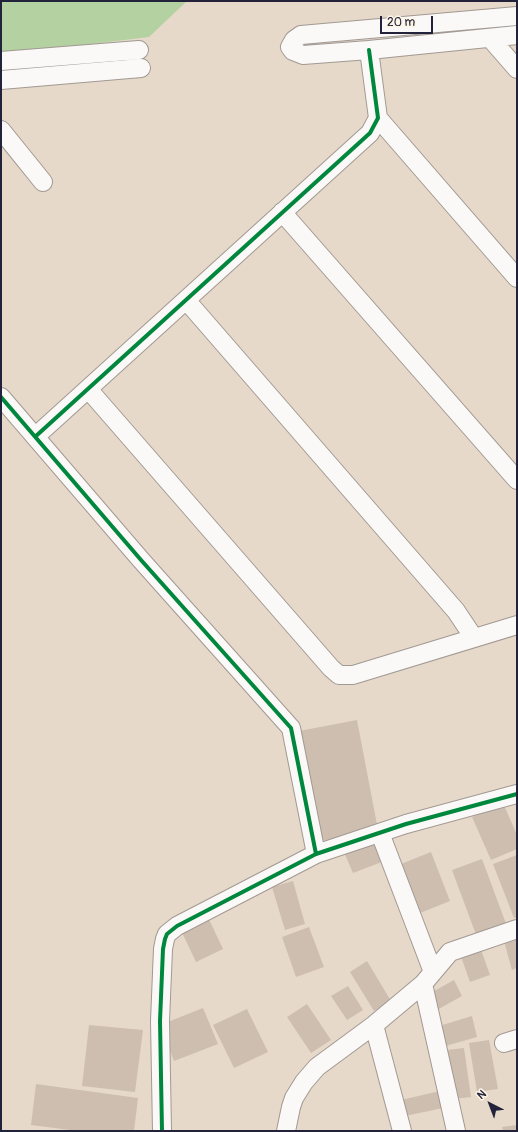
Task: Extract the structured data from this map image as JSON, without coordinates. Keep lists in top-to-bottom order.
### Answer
{
  "scale_bar": "20 m",
  "north": "top left"
}
